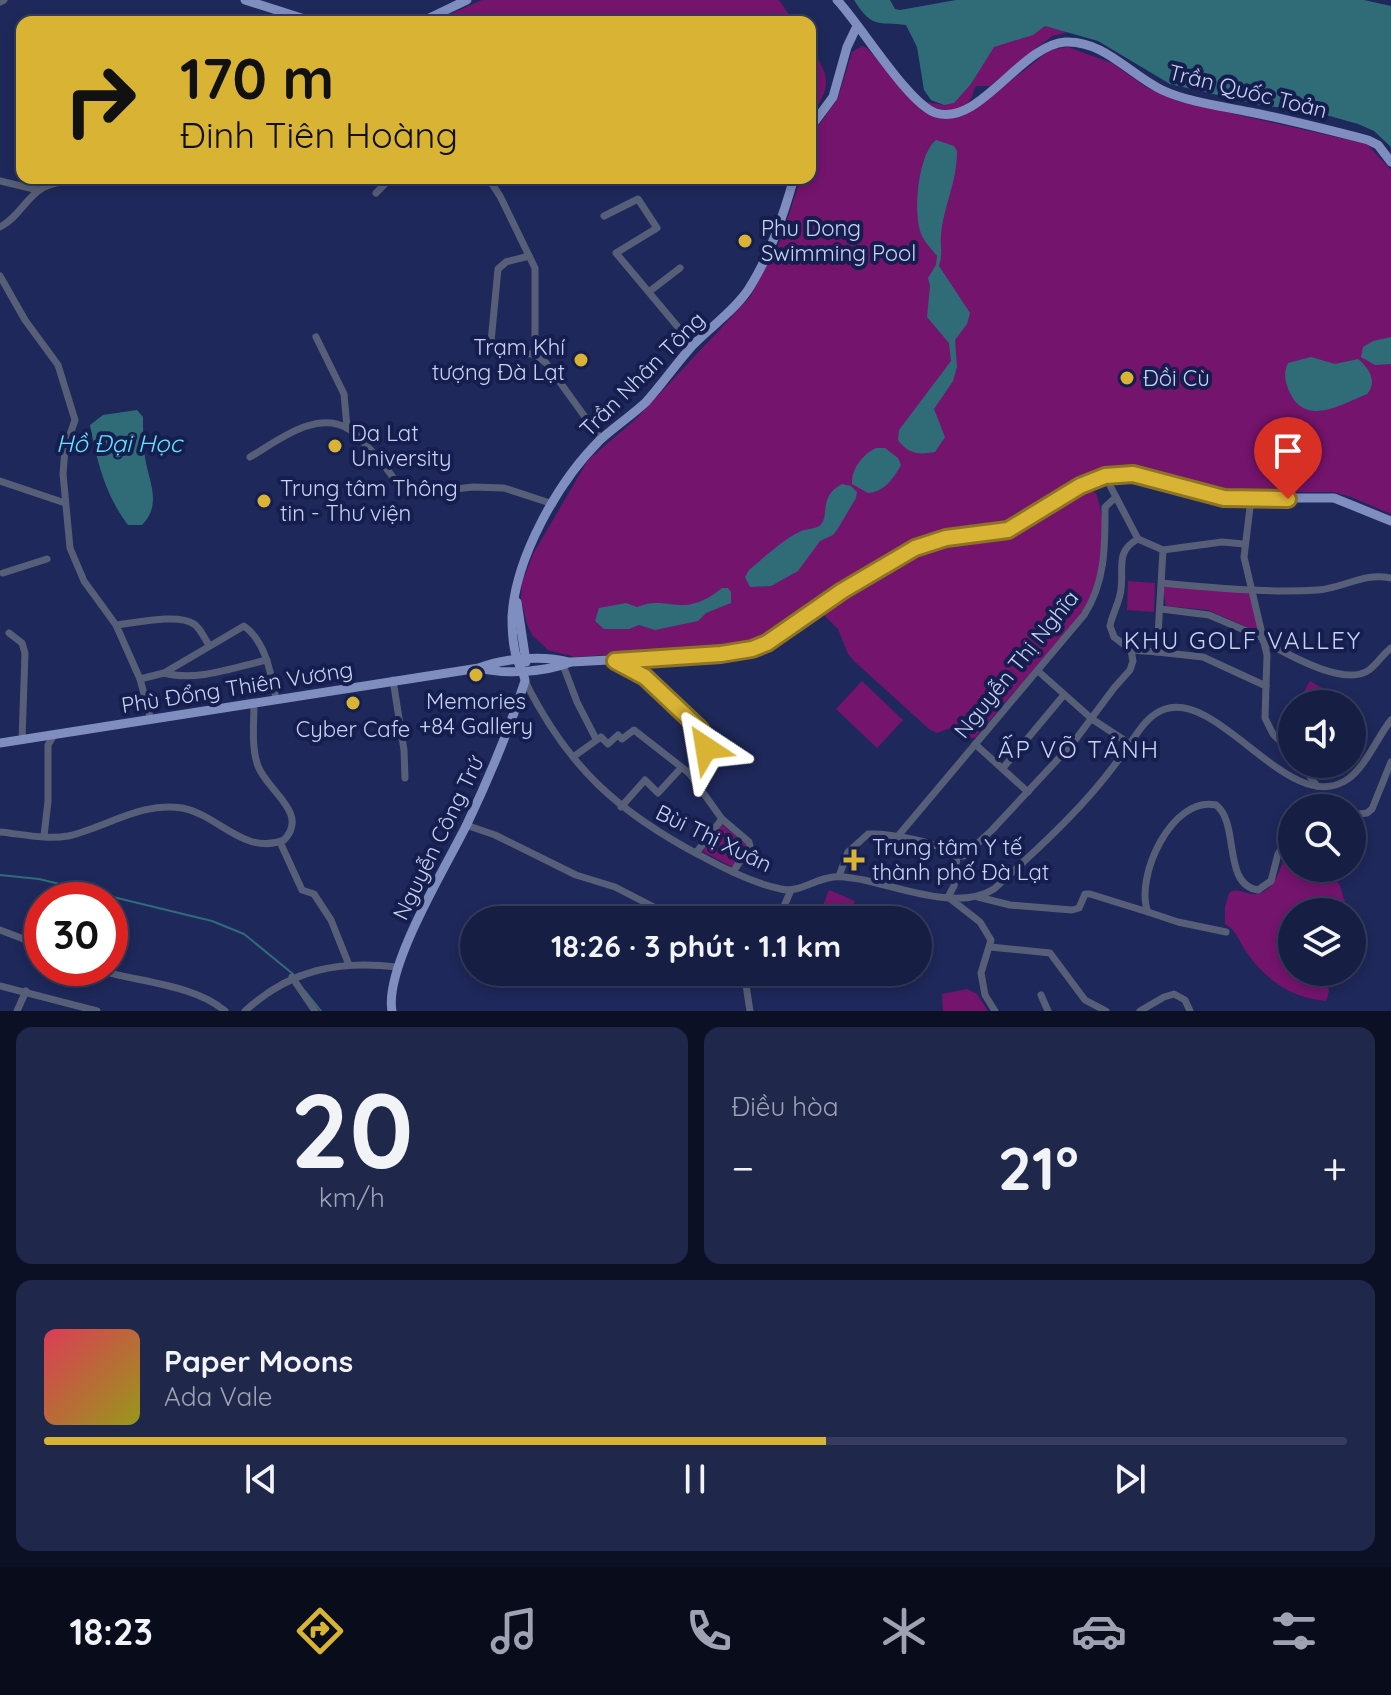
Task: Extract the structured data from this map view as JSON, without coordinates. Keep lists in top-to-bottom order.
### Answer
{
  "streets": {
    "main road": [
      "Trần Quốc Toản",
      "Trần Nhân Tông",
      "Phù Đổng Thiên Vương",
      "Nguyễn Công Trứ"
    ],
    "street": ["Nguyễn Thị Nghĩa", "Bùi Thị Xuân"]
  },
  "crossings": [
    ["Trần Nhân Tông", "Phù Đổng Thiên Vương"],
    ["Trần Nhân Tông", "Nguyễn Công Trứ"],
    ["Trần Nhân Tông", "Bùi Thị Xuân"],
    ["Nguyễn Công Trứ", "Bùi Thị Xuân"]
  ],
  "districts": ["KHU GOLF VALLEY", "ẤP VÕ TÁNH"],
  "water": ["Hồ Đại Học"],
  "places": {
    "other": [
      "Phu Dong Swimming Pool",
      "Trạm Khí tượng Đà Lạt",
      "Đồi Cù",
      "Da Lat University",
      "Trung tâm Thông tin - Thư viện",
      "Memories +84 Gallery",
      "Cyber Cafe"
    ],
    "health": ["Trung tâm Y tế thành phố Đà Lạt"]
  },
  "page": {
    "turn": ["170 m", "Đinh Tiên Hoàng"],
    "limit": "30",
    "trip": "18:26 · 3 phút · 1.1 km",
    "tile": [
      ["20", "km/h"],
      "Điều hòa"
    ],
    "heat": ["−", "21°", "+"],
    "song": ["Paper Moons", "Ada Vale"],
    "tabs": "18:23"
  }
}
